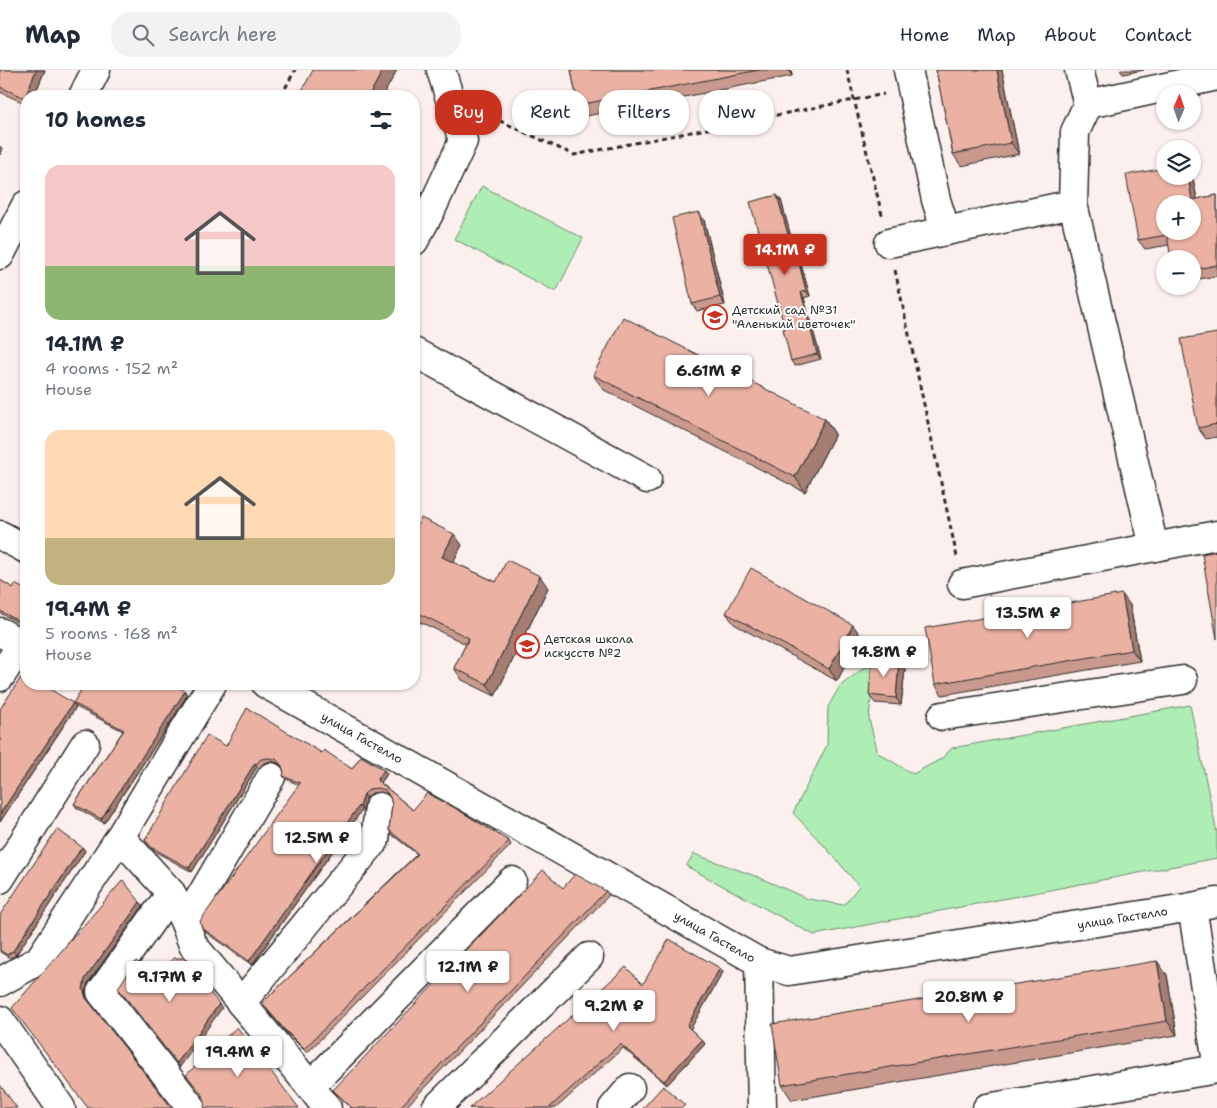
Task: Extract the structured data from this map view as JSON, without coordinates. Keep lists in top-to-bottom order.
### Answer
{
  "streets": {
    "street": ["улица Гастелло"]
  },
  "places": {
    "school or university": ["Детский сад №31 \"Аленький цветочек\"", "Детская школа искусств №2"]
  },
  "north": "top",
  "page": {
    "header": "Map",
    "search": "Search here",
    "nav": [
      "Home",
      "Map",
      "About",
      "Contact"
    ],
    "map_buttons": ["+", "−"],
    "chip": [
      "Buy",
      "Rent",
      "Filters",
      "New"
    ],
    "heading": "10 homes",
    "list": [
      {
        "name": "14.1M ₽",
        "note": "4 rooms · 152 m² · House"
      },
      {
        "name": "19.4M ₽",
        "note": "5 rooms · 168 m² · House"
      }
    ],
    "price": [
      "14.1M ₽",
      "6.61M ₽",
      "13.5M ₽",
      "14.8M ₽",
      "12.5M ₽",
      "12.1M ₽",
      "9.17M ₽",
      "20.8M ₽",
      "9.2M ₽",
      "19.4M ₽"
    ]
  }
}
